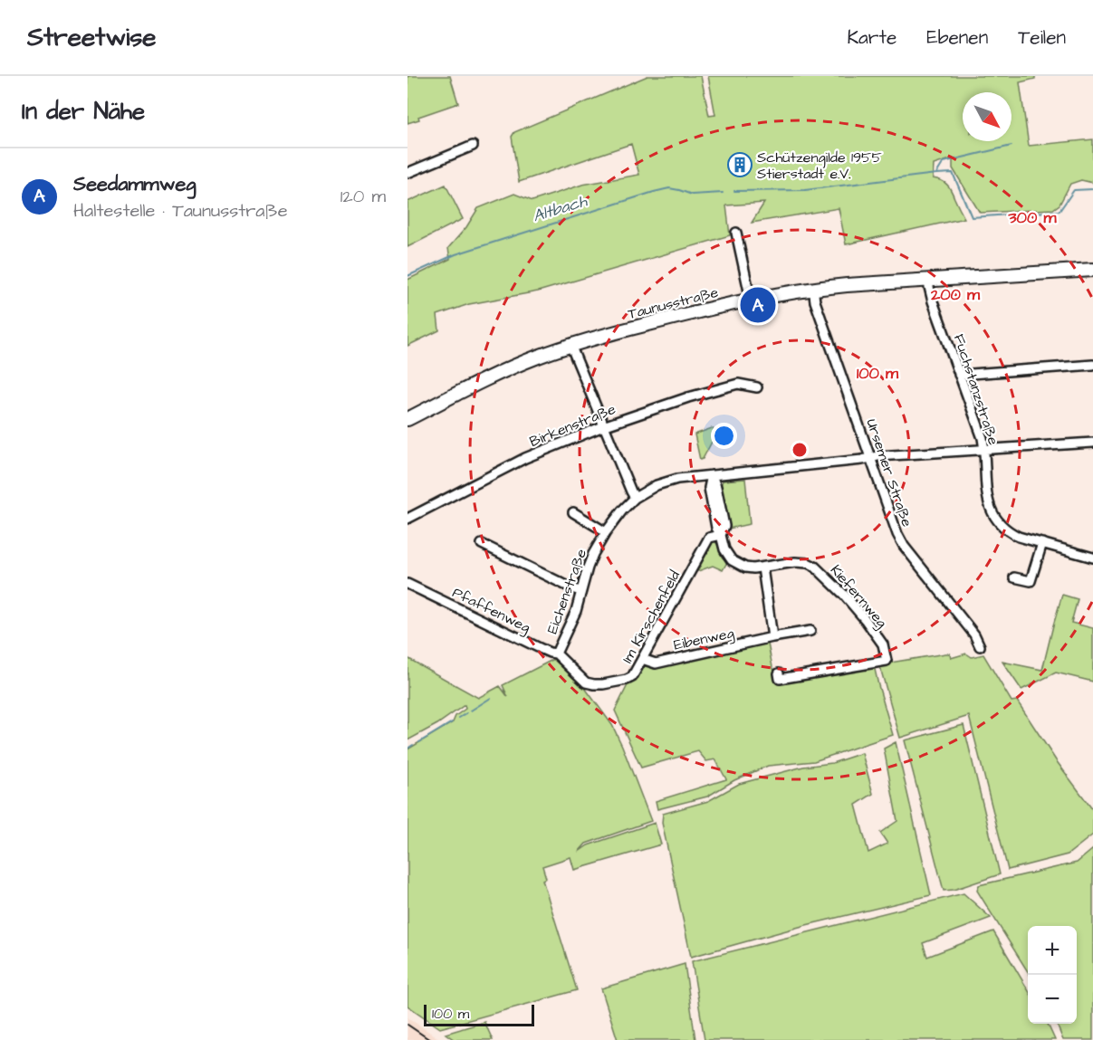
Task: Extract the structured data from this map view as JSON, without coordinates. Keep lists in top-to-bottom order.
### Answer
{
  "streets": {
    "street": [
      "Taunusstraße",
      "Fuchstanzstraße",
      "Birkenstraße",
      "Ursemer Straße",
      "Eichenstraße",
      "Kiefernweg",
      "Pfaffenweg",
      "Im Kirschenfeld",
      "Eibenweg"
    ]
  },
  "crossings": [
    ["Taunusstraße", "Fuchstanzstraße"],
    ["Taunusstraße", "Ursemer Straße"],
    ["Fuchstanzstraße", "Eichenstraße"],
    ["Ursemer Straße", "Eichenstraße"],
    ["Eichenstraße", "Kiefernweg"],
    ["Eichenstraße", "Pfaffenweg"],
    ["Kiefernweg", "Im Kirschenfeld"],
    ["Pfaffenweg", "Im Kirschenfeld"],
    ["Im Kirschenfeld", "Eibenweg"]
  ],
  "water": ["Altbach"],
  "places": {
    "building": ["Schützengilde 1955 Stierstadt e.V."]
  },
  "scale_bar": "100 m",
  "north": "bottom right",
  "page": {
    "header": "Streetwise",
    "nav": ["Karte", "Ebenen", "Teilen"],
    "heading": "In der Nähe",
    "list": [
      {
        "mark": "A",
        "name": "Seedammweg",
        "note": "Haltestelle · Taunusstraße",
        "value": "120 m"
      }
    ],
    "pins": "A",
    "map_buttons": ["+", "−"],
    "scale": "100 m"
  },
  "rings": ["300 m", "200 m", "100 m"]
}
